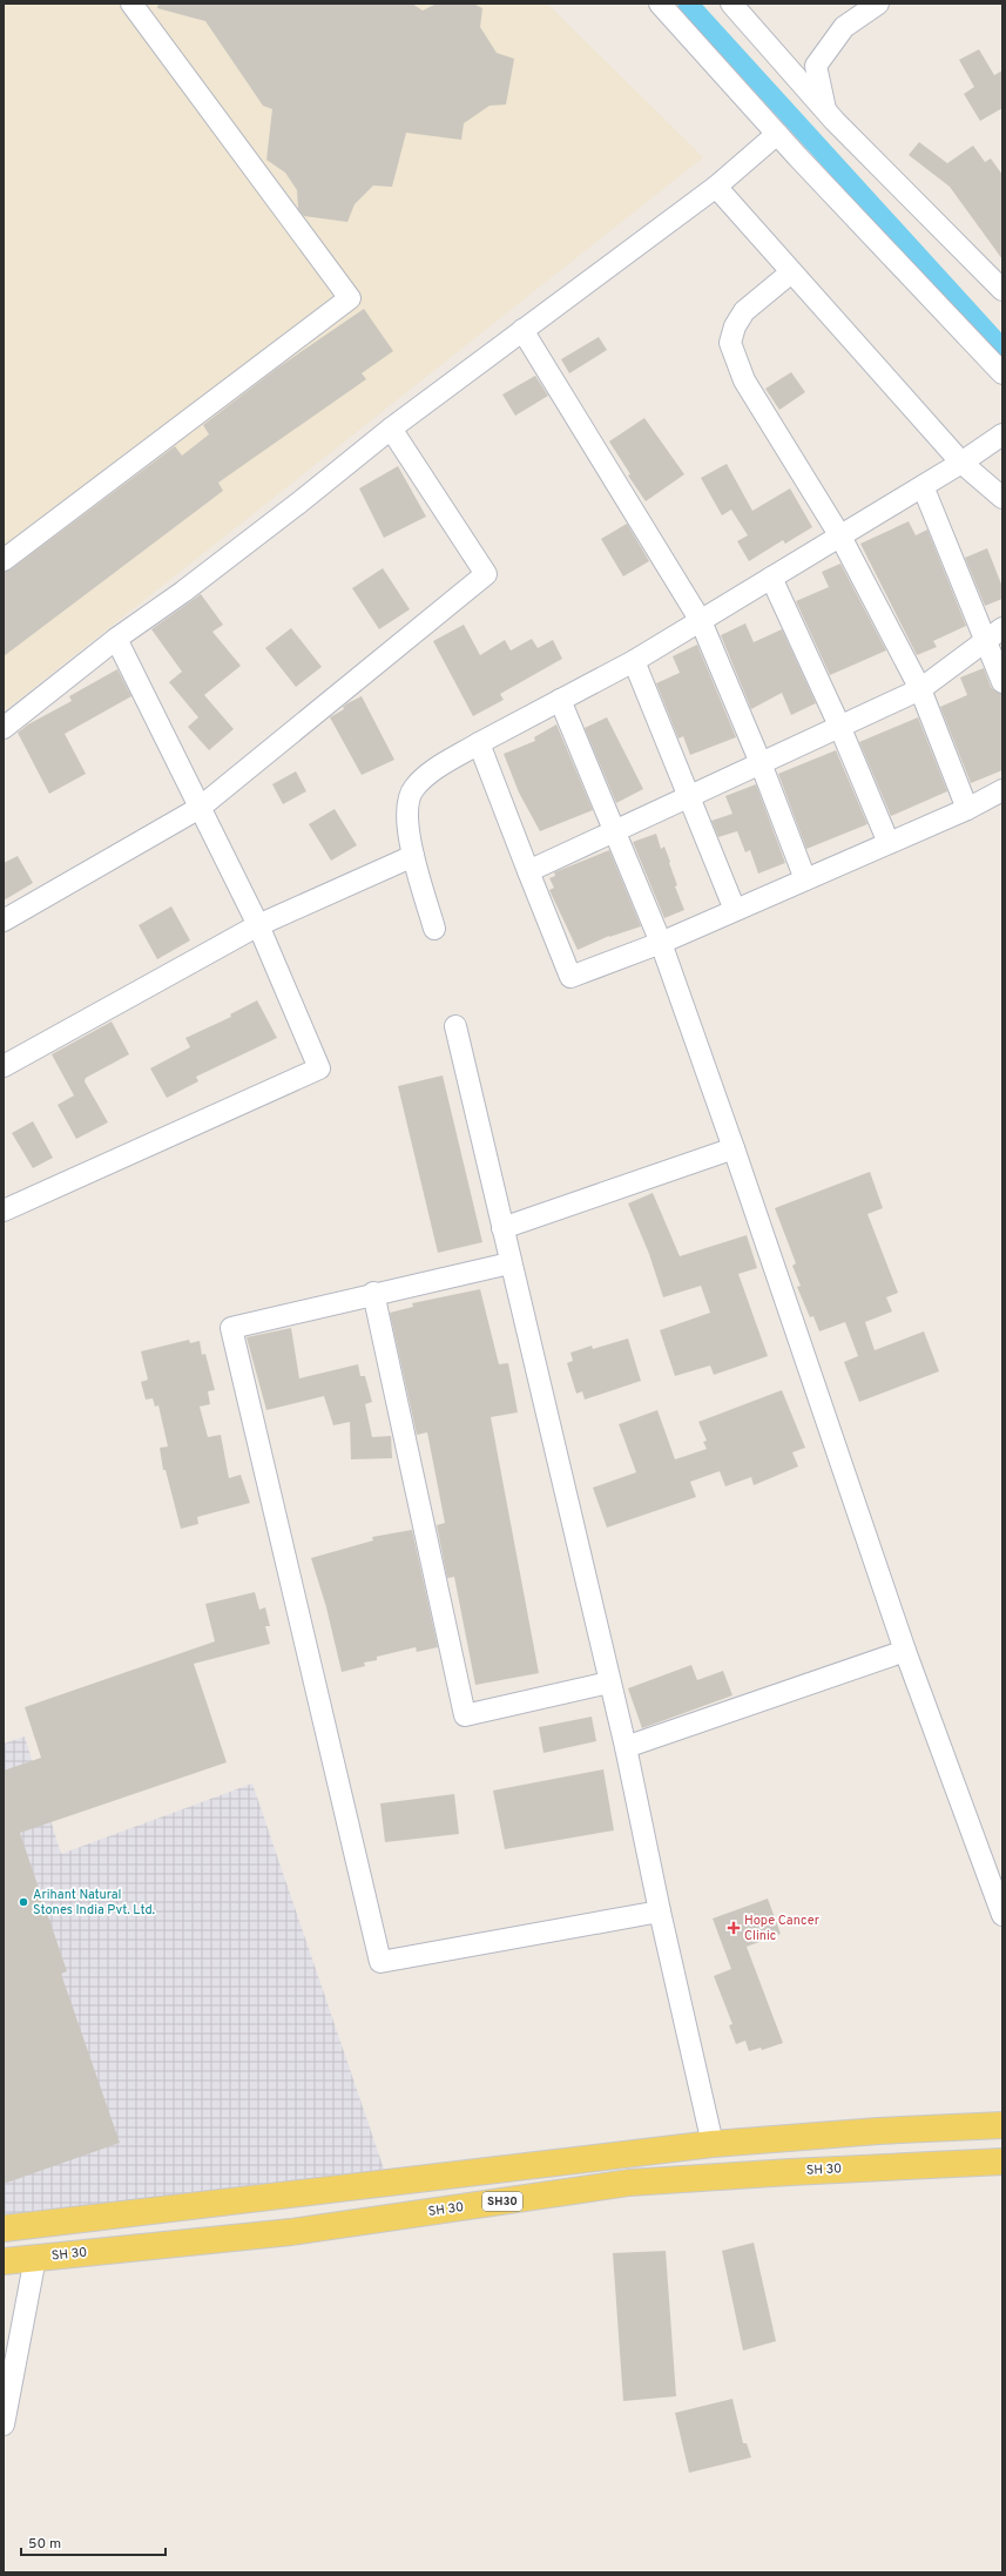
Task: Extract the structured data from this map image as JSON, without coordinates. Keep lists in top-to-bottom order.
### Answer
{
  "streets": {
    "main road": ["SH 30", "SH30"]
  },
  "places": {
    "other": ["Arihant Natural Stones India Pvt. Ltd."],
    "health": ["Hope Cancer Clinic"]
  },
  "scale_bar": "50 m"
}
